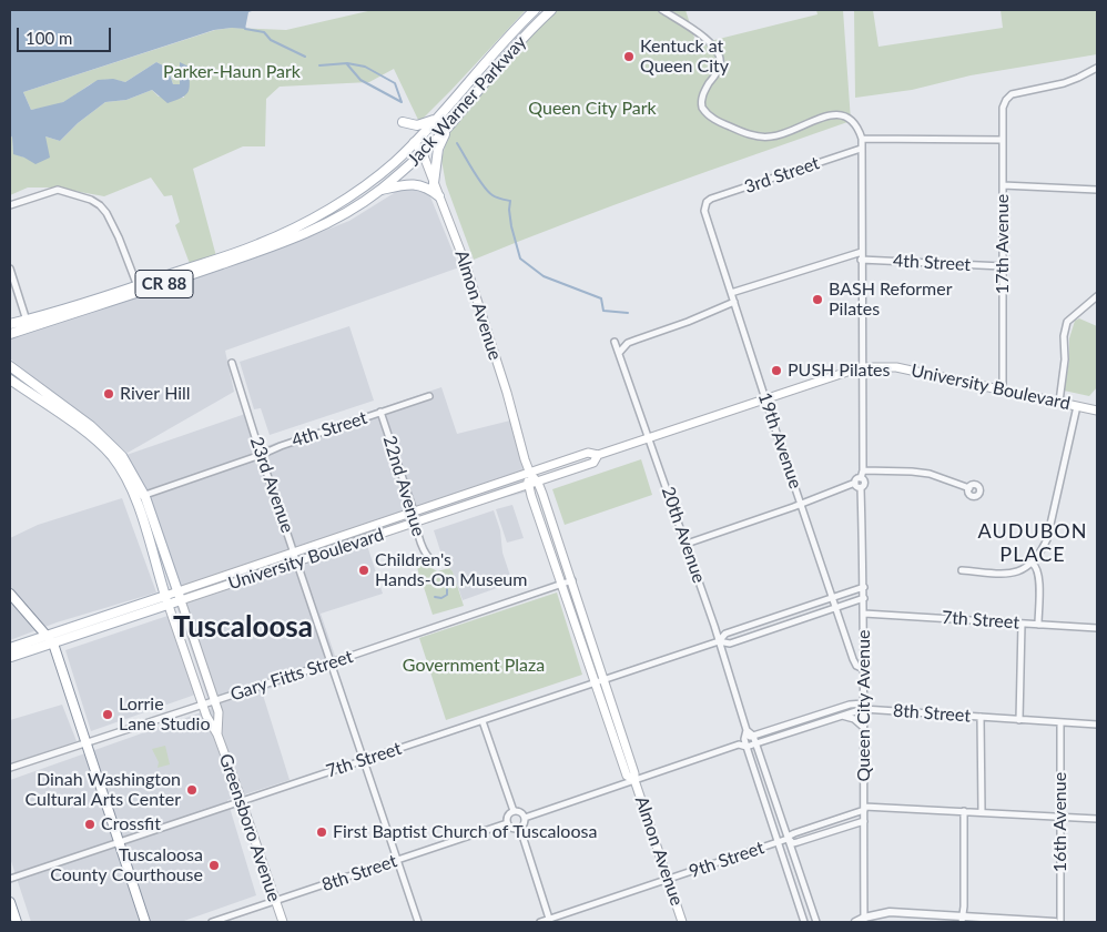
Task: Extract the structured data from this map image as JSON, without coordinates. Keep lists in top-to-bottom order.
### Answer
{
  "streets": {
    "main road": [
      "Jack Warner Parkway",
      "CR 88",
      "Almon Avenue",
      "University Boulevard",
      "Greensboro Avenue"
    ],
    "street": [
      "3rd Street",
      "17th Avenue",
      "4th Street",
      "19th Avenue",
      "23rd Avenue",
      "22nd Avenue",
      "20th Avenue",
      "7th Street",
      "Gary Fitts Street",
      "Queen City Avenue",
      "8th Street",
      "16th Avenue",
      "9th Street"
    ]
  },
  "crossings": [
    ["Jack Warner Parkway", "Almon Avenue"],
    ["3rd Street", "19th Avenue"],
    ["3rd Street", "Queen City Avenue"],
    ["17th Avenue", "4th Street"],
    ["17th Avenue", "University Boulevard"],
    ["4th Street", "23rd Avenue"],
    ["4th Street", "22nd Avenue"],
    ["4th Street", "Queen City Avenue"],
    ["4th Street", "Greensboro Avenue"],
    ["Almon Avenue", "University Boulevard"],
    ["Almon Avenue", "7th Street"],
    ["Almon Avenue", "Gary Fitts Street"],
    ["Almon Avenue", "8th Street"],
    ["Almon Avenue", "9th Street"],
    ["University Boulevard", "19th Avenue"],
    ["University Boulevard", "23rd Avenue"],
    ["University Boulevard", "22nd Avenue"],
    ["University Boulevard", "20th Avenue"],
    ["University Boulevard", "Queen City Avenue"],
    ["University Boulevard", "Greensboro Avenue"],
    ["19th Avenue", "7th Street"],
    ["19th Avenue", "Queen City Avenue"],
    ["23rd Avenue", "7th Street"],
    ["23rd Avenue", "Gary Fitts Street"],
    ["23rd Avenue", "8th Street"],
    ["20th Avenue", "7th Street"],
    ["7th Street", "Queen City Avenue"],
    ["7th Street", "Greensboro Avenue"],
    ["Gary Fitts Street", "Greensboro Avenue"],
    ["Queen City Avenue", "8th Street"],
    ["Queen City Avenue", "9th Street"],
    ["8th Street", "16th Avenue"],
    ["8th Street", "Greensboro Avenue"],
    ["16th Avenue", "9th Street"]
  ],
  "districts": ["AUDUBON PLACE", "Tuscaloosa"],
  "parks": ["Parker-Haun Park", "Queen City Park", "Government Plaza"],
  "places": [
    "Kentuck at Queen City",
    "BASH Reformer Pilates",
    "PUSH Pilates",
    "River Hill",
    "Children's Hands-On Museum",
    "Lorrie Lane Studio",
    "Dinah Washington Cultural Arts Center",
    "Crossfit",
    "First Baptist Church of Tuscaloosa",
    "Tuscaloosa County Courthouse"
  ],
  "scale_bar": "100 m"
}
